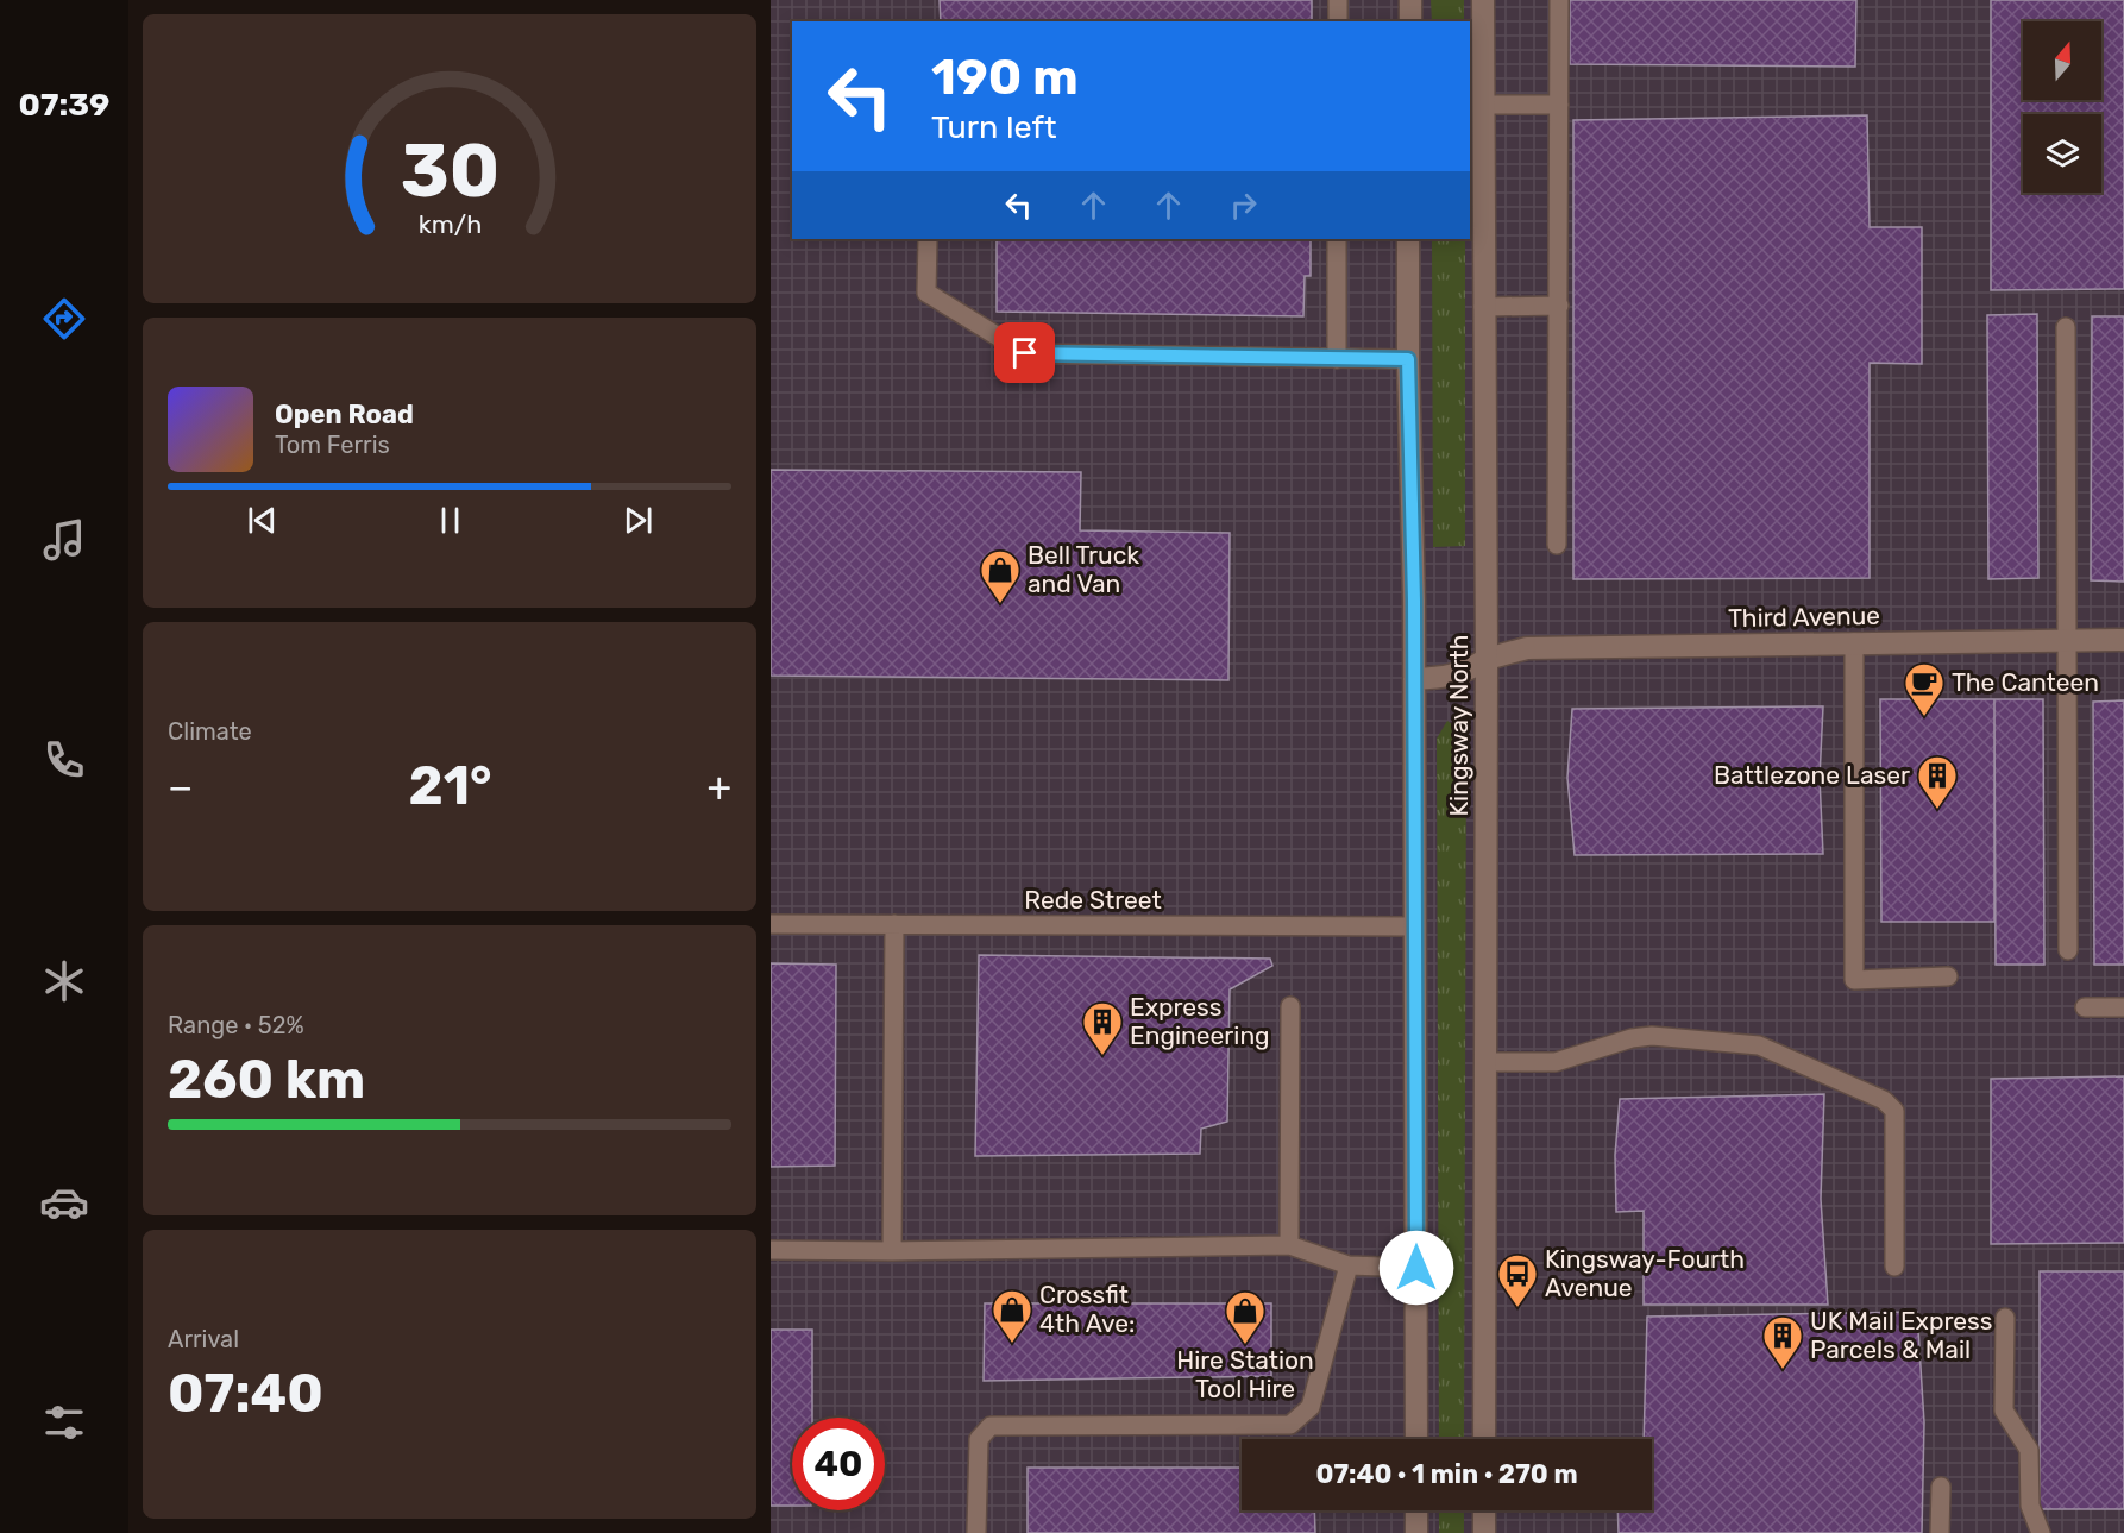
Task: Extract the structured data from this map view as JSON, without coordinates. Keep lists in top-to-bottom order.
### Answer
{
  "streets": {
    "street": ["Third Avenue", "Kingsway North"],
    "lane": ["Rede Street"]
  },
  "crossings": [
    ["Third Avenue", "Kingsway North"],
    ["Kingsway North", "Rede Street"]
  ],
  "places": {
    "shop": ["Bell Truck and Van", "Crossfit 4th Ave:", "Hire Station Tool Hire"],
    "cafe": ["The Canteen"],
    "building": ["Battlezone Laser", "Express Engineering", "UK Mail Express Parcels & Mail"],
    "bus stop": ["Kingsway-Fourth Avenue"]
  },
  "north": "top",
  "page": {
    "tabs": "07:39",
    "turn": ["190 m", "Turn left"],
    "song": ["Open Road", "Tom Ferris"],
    "tile": [
      "Climate",
      ["Range · 52%", "260 km"],
      ["Arrival", "07:40"]
    ],
    "heat": ["−", "21°", "+"],
    "limit": "40",
    "trip": "07:40 · 1 min · 270 m",
    "gauge": ["30", "km/h"]
  }
}
